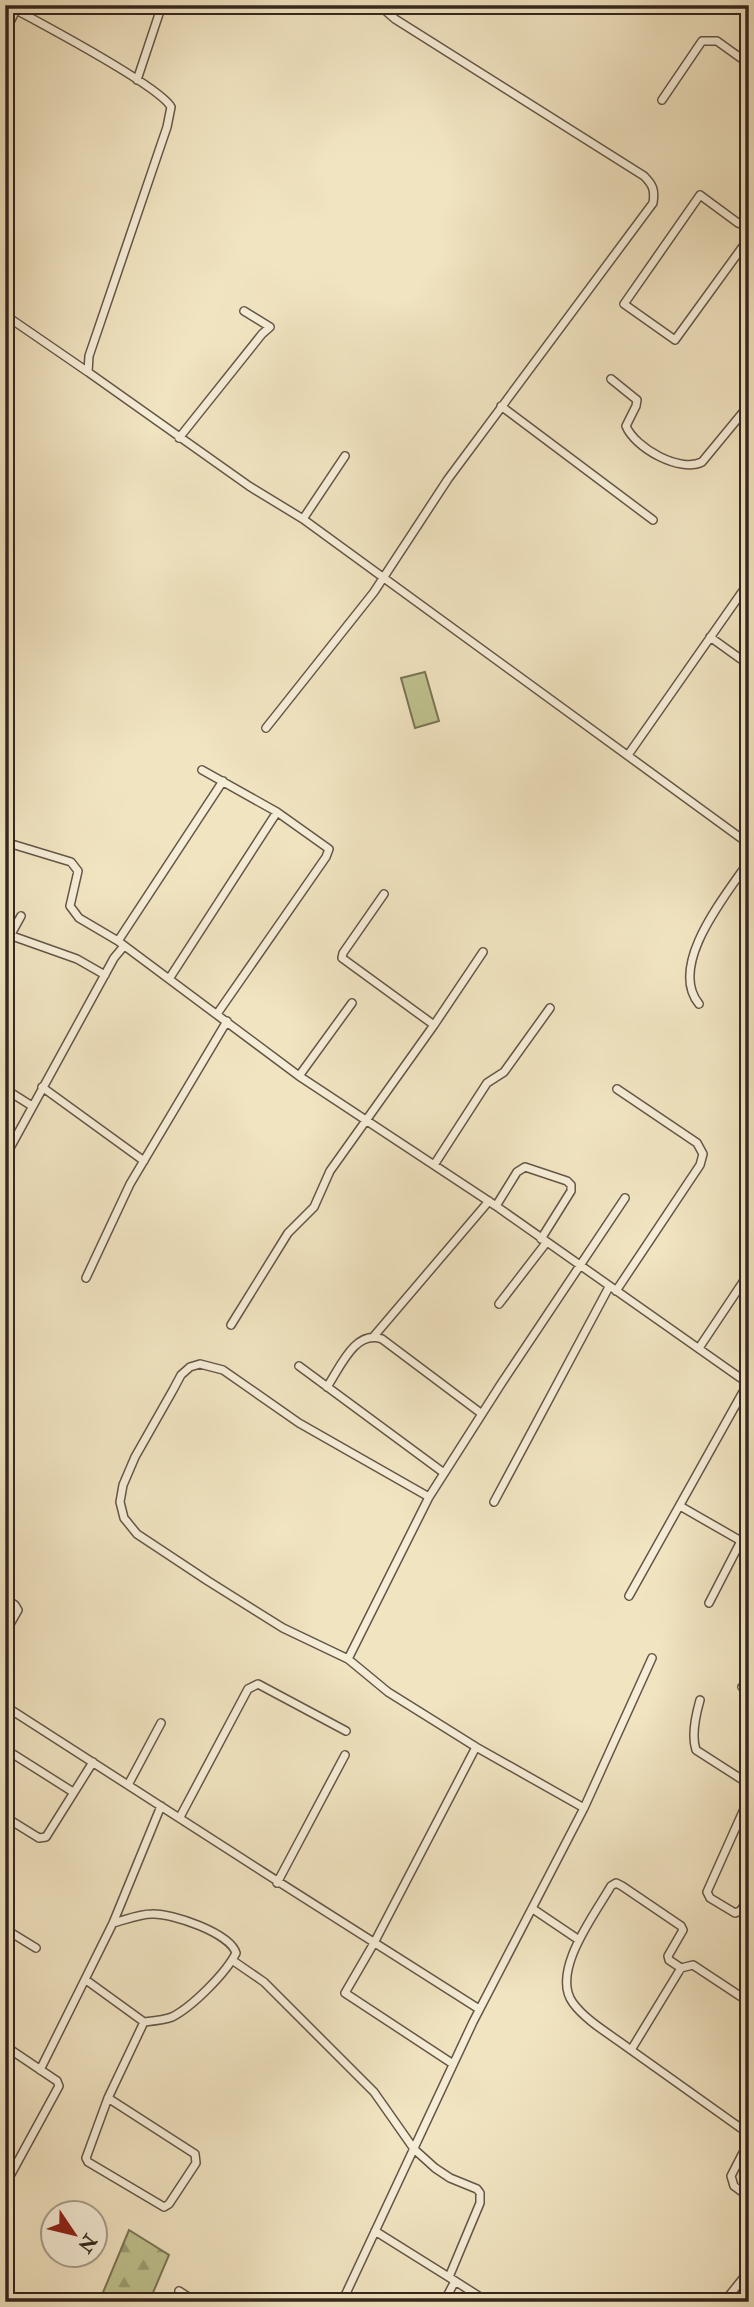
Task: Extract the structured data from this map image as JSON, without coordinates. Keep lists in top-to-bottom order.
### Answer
{
  "north": "bottom right"
}
